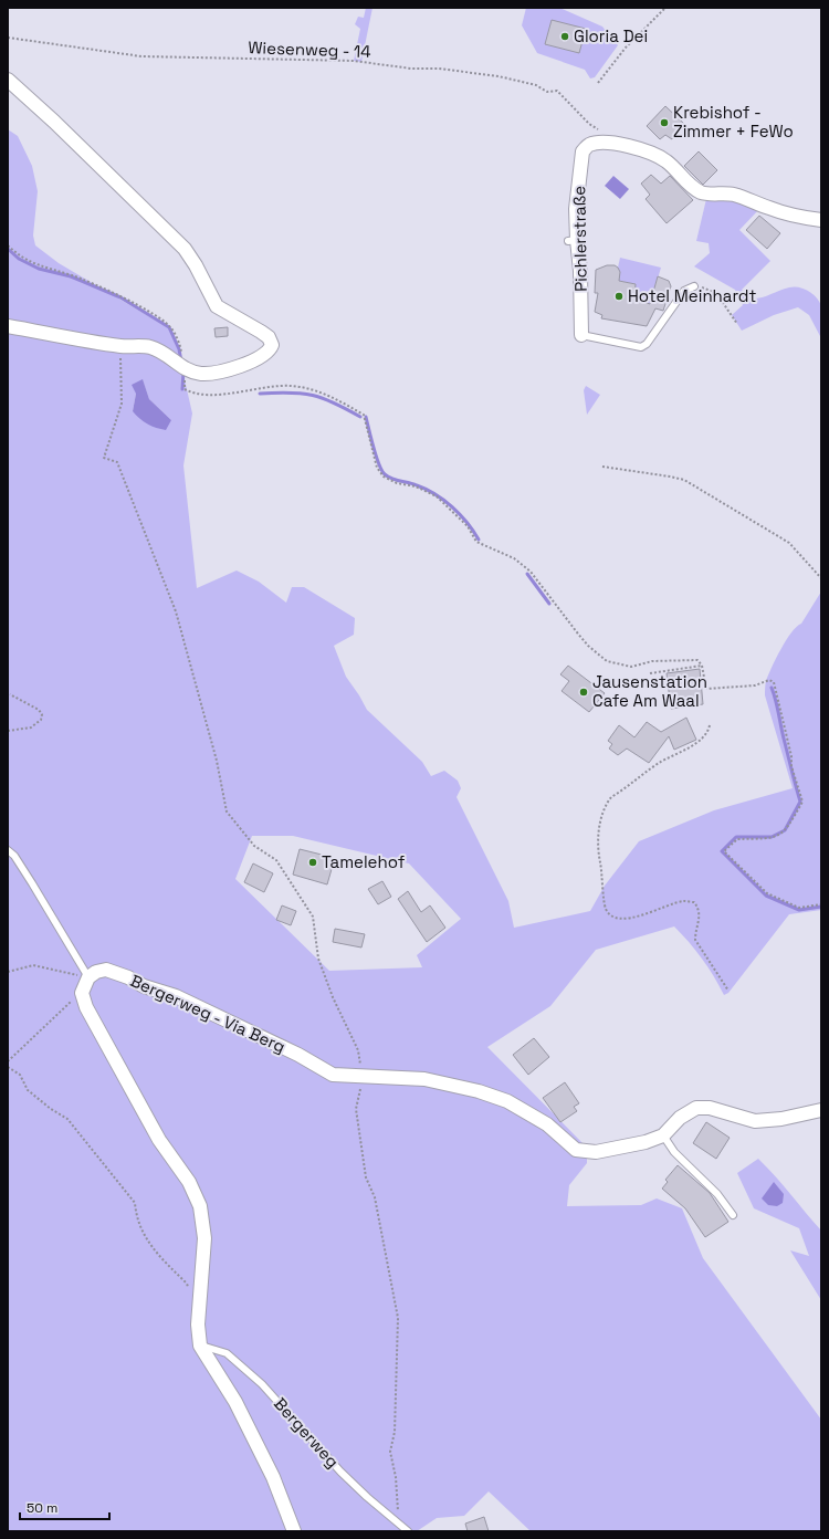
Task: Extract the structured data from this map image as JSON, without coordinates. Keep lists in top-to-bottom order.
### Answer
{
  "streets": {
    "street": ["Pichlerstraße", "Bergerweg - Via Berg"],
    "lane": ["Bergerweg"],
    "path": ["Wiesenweg - 14"]
  },
  "crossings": [
    ["Wiesenweg - 14", "Pichlerstraße"]
  ],
  "places": [
    "Gloria Dei",
    "Krebishof - Zimmer + FeWo",
    "Hotel Meinhardt",
    "Jausenstation Cafe Am Waal",
    "Tamelehof"
  ],
  "scale_bar": "50 m"
}
